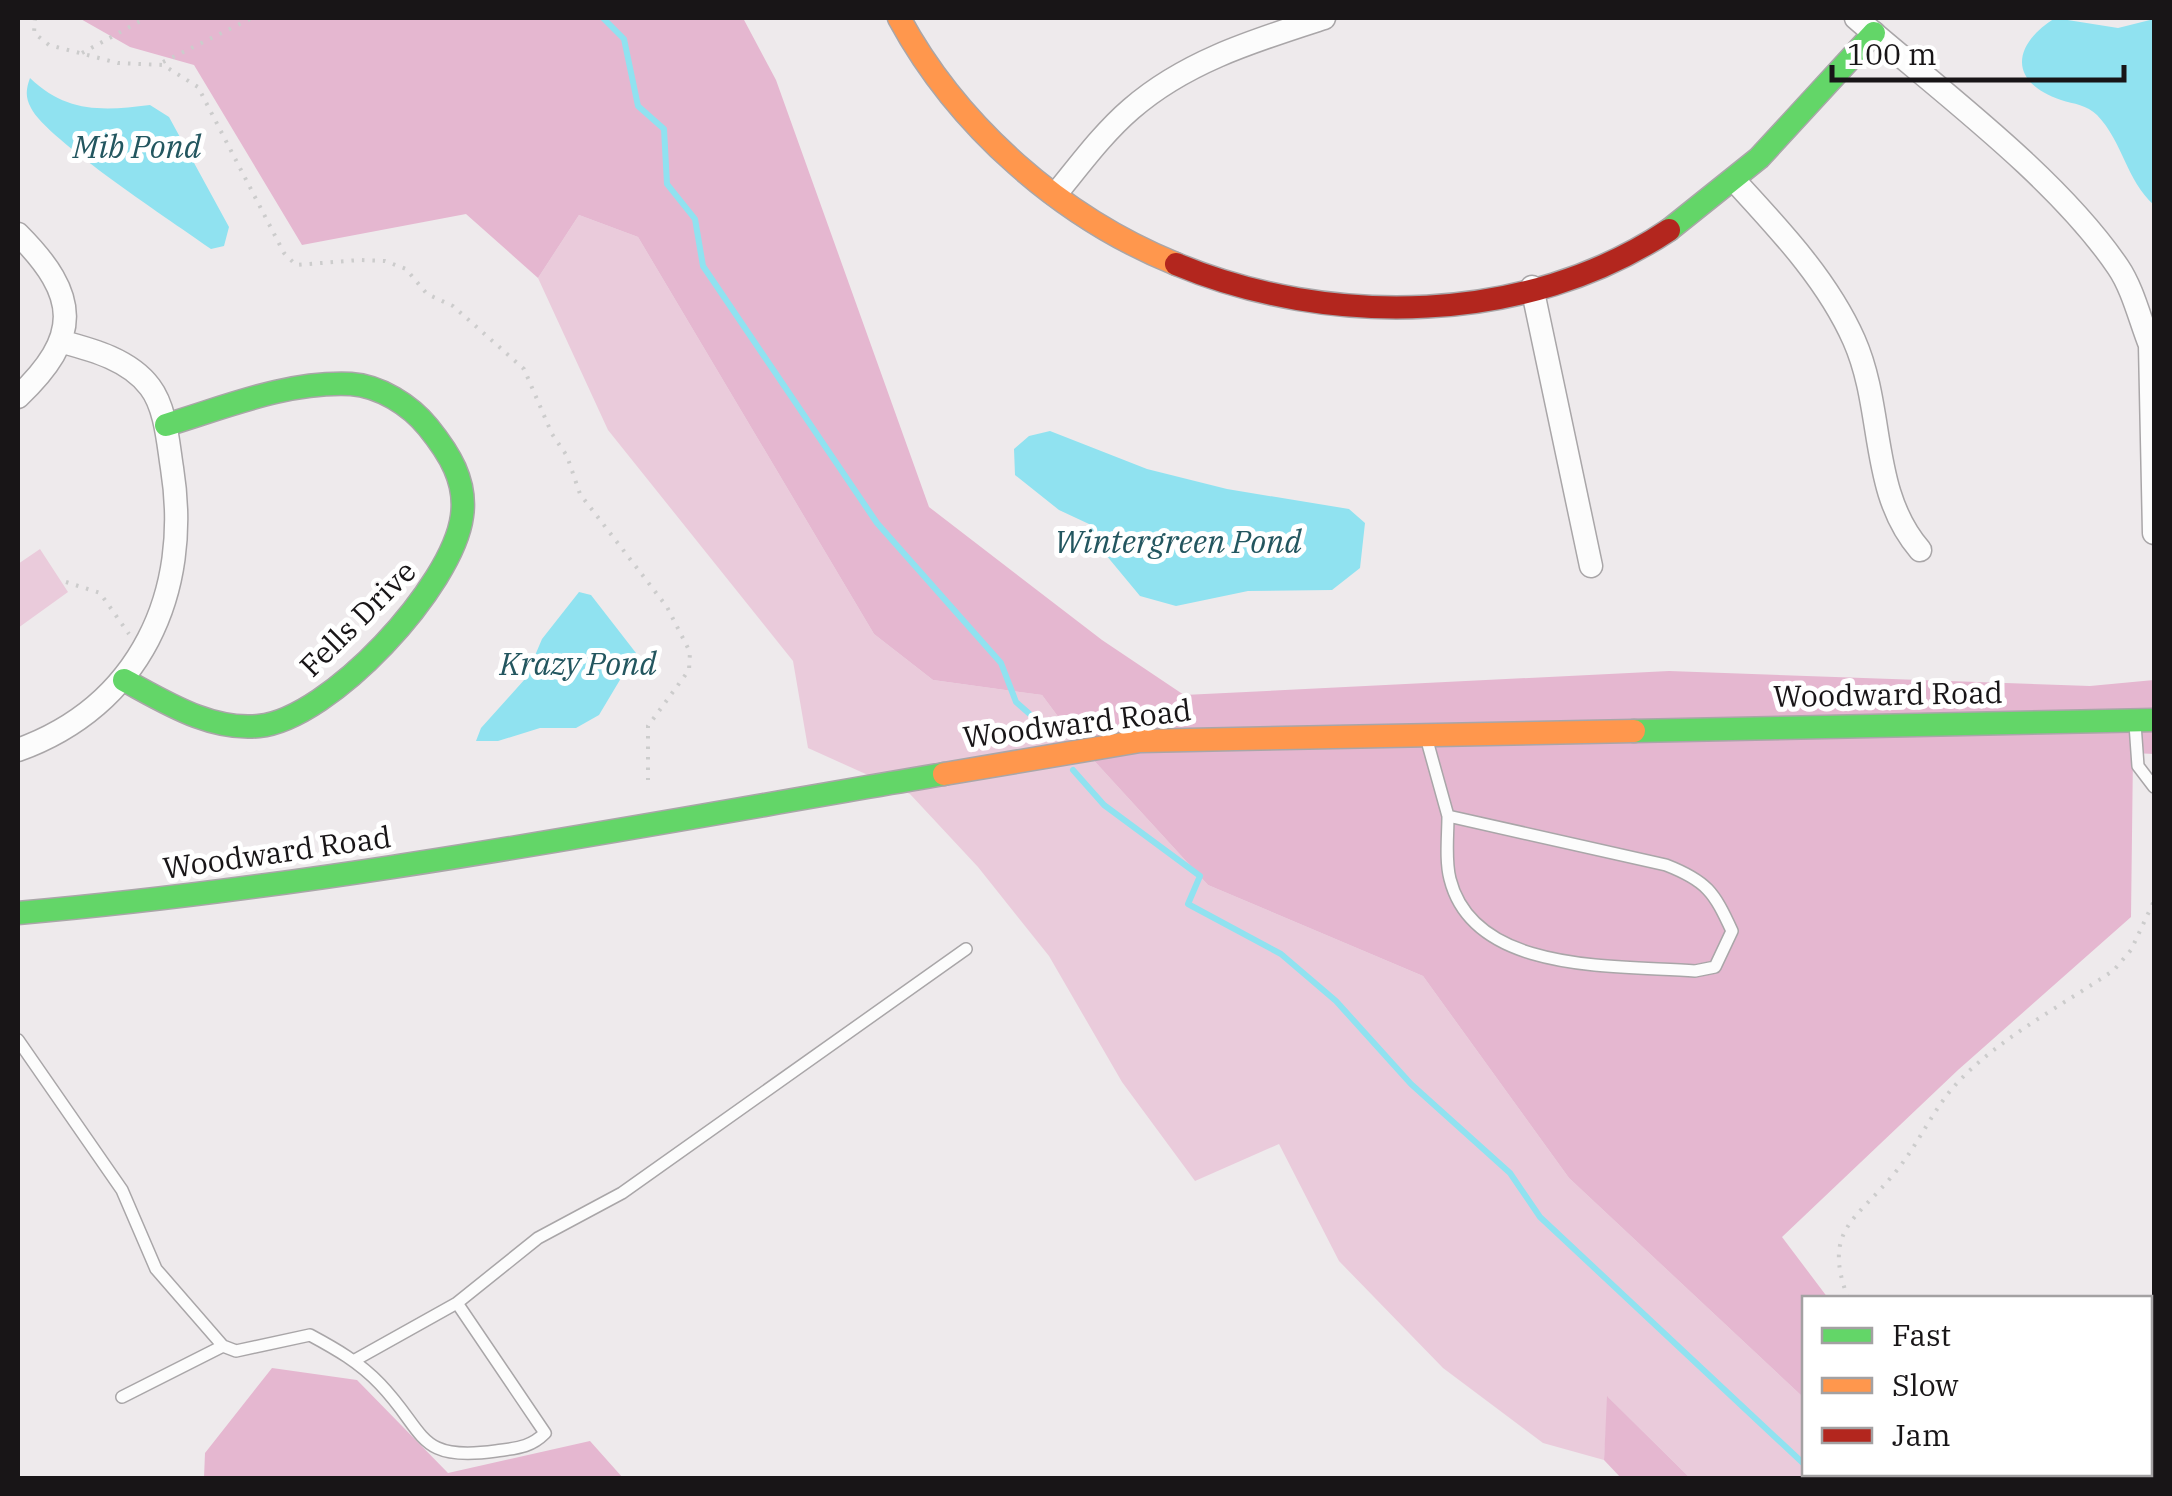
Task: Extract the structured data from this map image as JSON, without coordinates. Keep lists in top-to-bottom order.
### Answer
{
  "streets": {
    "street": ["Fells Drive", "Woodward Road"]
  },
  "water": ["Mib Pond", "Wintergreen Pond", "Krazy Pond"],
  "legend": ["Fast", "Slow", "Jam"],
  "scale_bar": "100 m"
}
